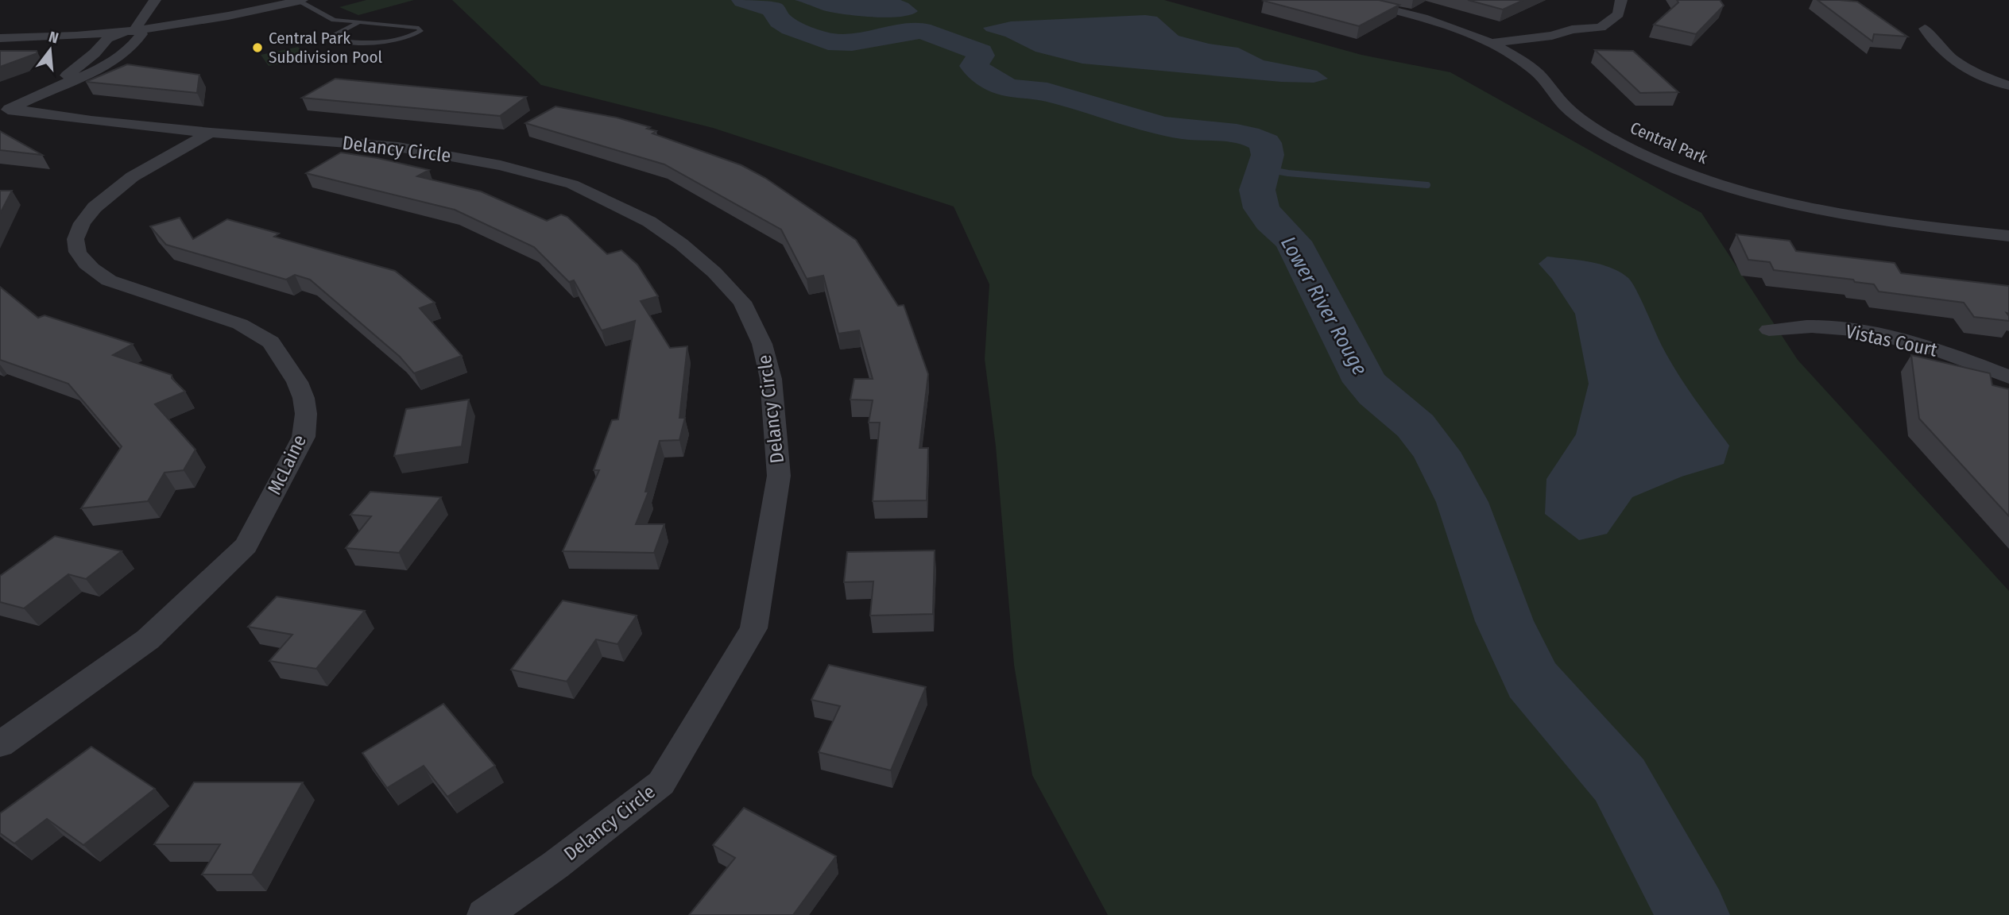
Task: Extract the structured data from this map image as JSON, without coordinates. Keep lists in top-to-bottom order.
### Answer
{
  "streets": {
    "street": [
      "Central Park",
      "Delancy Circle",
      "Vistas Court",
      "McLaine"
    ]
  },
  "crossings": [
    ["Delancy Circle", "McLaine"]
  ],
  "water": ["Lower River Rouge"],
  "places": ["Central Park Subdivision Pool"],
  "north": "top"
}
